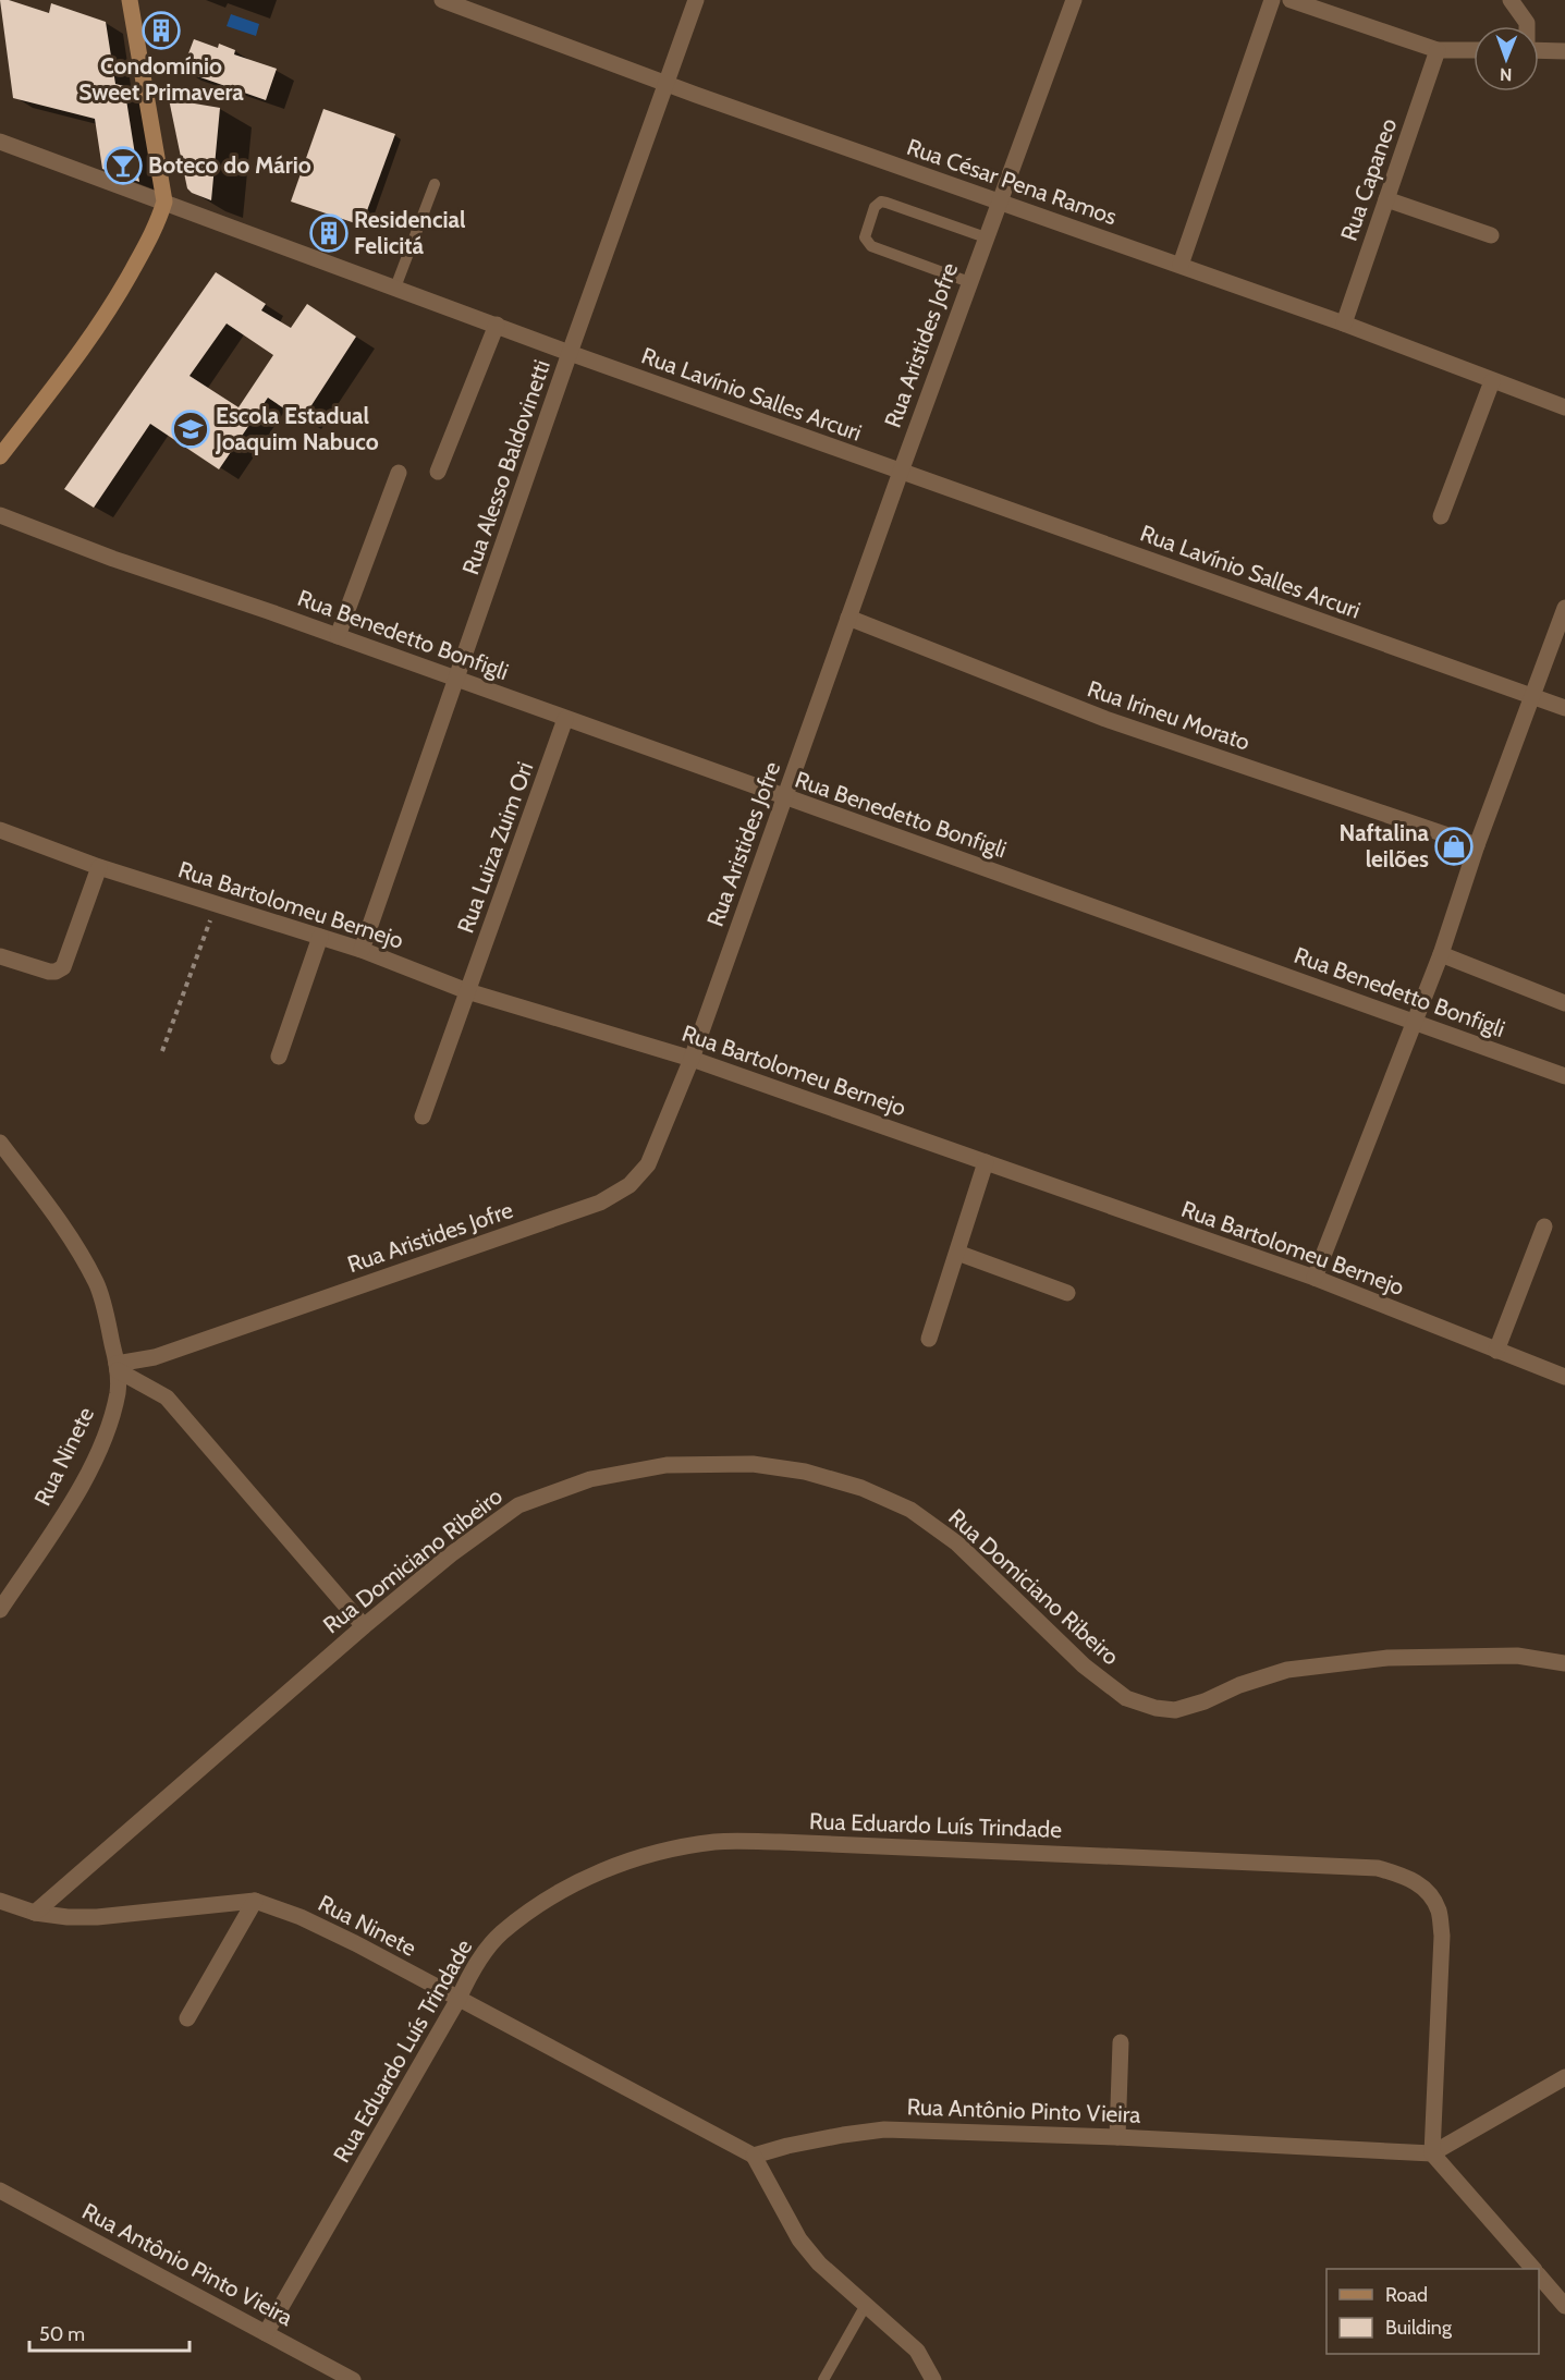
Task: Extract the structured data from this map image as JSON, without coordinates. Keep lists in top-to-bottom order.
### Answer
{
  "streets": {
    "street": [
      "Rua Capaneo",
      "Rua César Pena Ramos",
      "Rua Aristides Jofre",
      "Rua Lavínio Salles Arcuri",
      "Rua Alesso Baldovinetti",
      "Rua Benedetto Bonfigli",
      "Rua Irineu Morato",
      "Rua Luiza Zuim Ori",
      "Rua Bartolomeu Bernejo",
      "Rua Ninete",
      "Rua Domiciano Ribeiro",
      "Rua Eduardo Luís Trindade",
      "Rua Antônio Pinto Vieira"
    ]
  },
  "crossings": [
    ["Rua Capaneo", "Rua César Pena Ramos"],
    ["Rua César Pena Ramos", "Rua Aristides Jofre"],
    ["Rua César Pena Ramos", "Rua Alesso Baldovinetti"],
    ["Rua Aristides Jofre", "Rua Lavínio Salles Arcuri"],
    ["Rua Aristides Jofre", "Rua Benedetto Bonfigli"],
    ["Rua Aristides Jofre", "Rua Irineu Morato"],
    ["Rua Aristides Jofre", "Rua Bartolomeu Bernejo"],
    ["Rua Aristides Jofre", "Rua Ninete"],
    ["Rua Lavínio Salles Arcuri", "Rua Alesso Baldovinetti"],
    ["Rua Alesso Baldovinetti", "Rua Benedetto Bonfigli"],
    ["Rua Alesso Baldovinetti", "Rua Bartolomeu Bernejo"],
    ["Rua Benedetto Bonfigli", "Rua Luiza Zuim Ori"],
    ["Rua Luiza Zuim Ori", "Rua Bartolomeu Bernejo"],
    ["Rua Ninete", "Rua Domiciano Ribeiro"],
    ["Rua Ninete", "Rua Eduardo Luís Trindade"],
    ["Rua Ninete", "Rua Antônio Pinto Vieira"],
    ["Rua Eduardo Luís Trindade", "Rua Antônio Pinto Vieira"]
  ],
  "places": {
    "building": ["Condomínio Sweet Primavera", "Residencial Felicitá"],
    "bar": ["Boteco do Mário"],
    "school or university": ["Escola Estadual Joaquim Nabuco"],
    "shop": ["Naftalina leilões"]
  },
  "legend": ["Road", "Building"],
  "scale_bar": "50 m",
  "north": "bottom"
}
